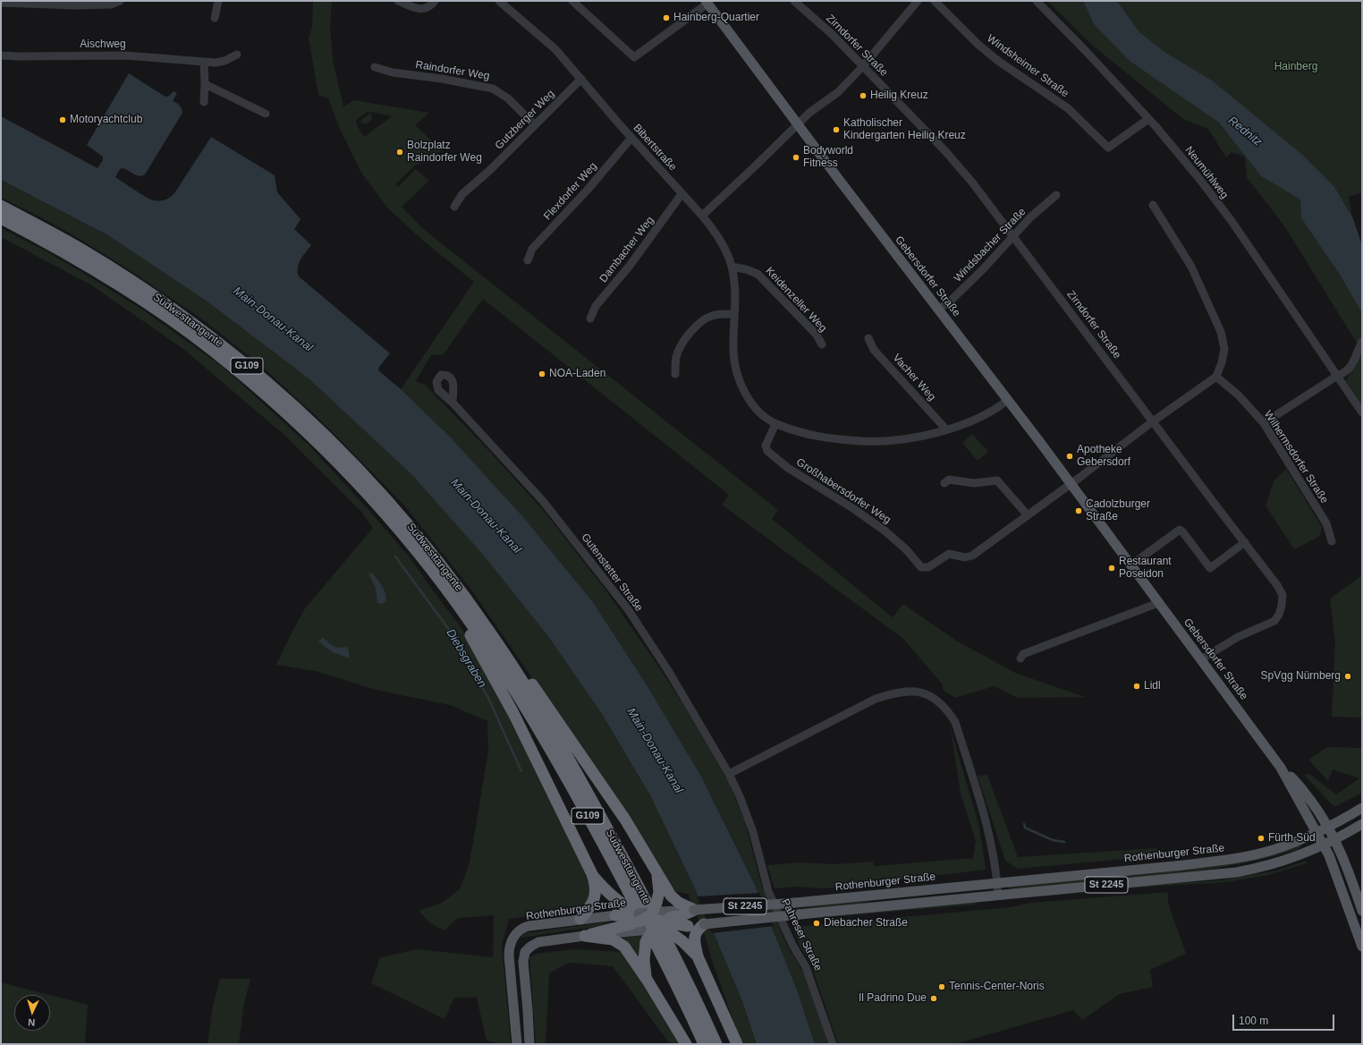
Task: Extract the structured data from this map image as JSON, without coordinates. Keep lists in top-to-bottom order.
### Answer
{
  "streets": {
    "highway": ["Südwesttangente", "G109"],
    "main road": ["Gebersdorfer Straße", "Rothenburger Straße", "St 2245"],
    "street": [
      "Aischweg",
      "Zirndorfer Straße",
      "Windsheimer Straße",
      "Raindorfer Weg",
      "Gutzberger Weg",
      "Bibertstraße",
      "Neumühlweg",
      "Flexdorfer Weg",
      "Windsbacher Straße",
      "Dambacher Weg",
      "Keidenzeller Weg",
      "Vacher Weg",
      "Wilhermsdorfer Straße",
      "Großhabersdorfer Weg",
      "Gutenstetter Straße",
      "Pahreser Straße"
    ]
  },
  "crossings": [
    ["Zirndorfer Straße", "Windsbacher Straße"],
    ["Zirndorfer Straße", "Gebersdorfer Straße"],
    ["Windsheimer Straße", "Neumühlweg"],
    ["Raindorfer Weg", "Gutzberger Weg"],
    ["Gutzberger Weg", "Bibertstraße"],
    ["Bibertstraße", "Flexdorfer Weg"],
    ["Bibertstraße", "Dambacher Weg"],
    ["Bibertstraße", "Gebersdorfer Straße"],
    ["Bibertstraße", "Keidenzeller Weg"],
    ["Bibertstraße", "Vacher Weg"],
    ["Bibertstraße", "Großhabersdorfer Weg"],
    ["Windsbacher Straße", "Gebersdorfer Straße"],
    ["Gebersdorfer Straße", "Großhabersdorfer Weg"],
    ["Gebersdorfer Straße", "Rothenburger Straße"],
    ["Gebersdorfer Straße", "St 2245"],
    ["Gutenstetter Straße", "Pahreser Straße"]
  ],
  "water": ["Rednitz", "Main-Donau-Kanal", "Diebsgraben"],
  "parks": ["Hainberg"],
  "places": [
    "Hainberg-Quartier",
    "Heilig Kreuz",
    "Motoryachtclub",
    "Katholischer Kindergarten Heilig Kreuz",
    "Bolzplatz Raindorfer Weg",
    "Bodyworld Fitness",
    "NOA-Laden",
    "Apotheke Gebersdorf",
    "Cadolzburger Straße",
    "Restaurant Poseidon",
    "SpVgg Nürnberg",
    "Lidl",
    "Fürth Süd",
    "Diebacher Straße",
    "Tennis-Center-Noris",
    "Il Padrino Due"
  ],
  "scale_bar": "100 m",
  "north": "bottom"
}
